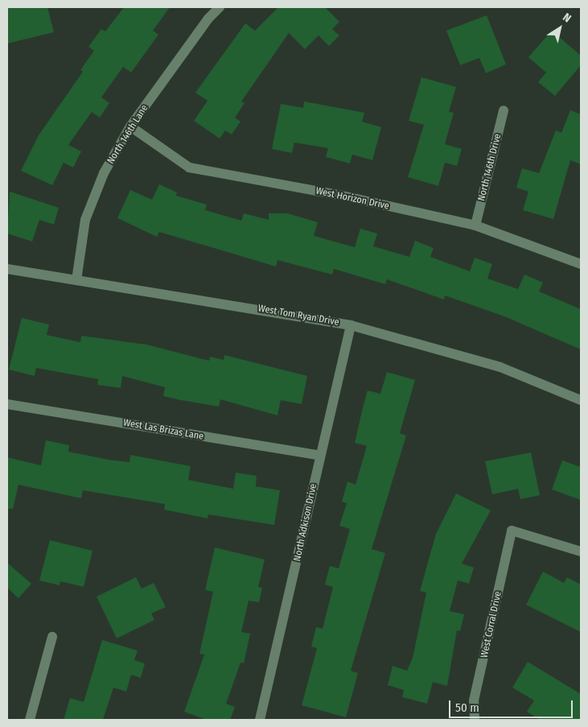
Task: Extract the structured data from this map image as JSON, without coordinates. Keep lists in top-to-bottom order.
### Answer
{
  "streets": {
    "street": [
      "North 146th Lane",
      "North 146th Drive",
      "West Horizon Drive",
      "West Tom Ryan Drive",
      "West Las Brizas Lane",
      "North Adkison Drive",
      "West Corral Drive"
    ]
  },
  "crossings": [
    ["North 146th Lane", "West Horizon Drive"],
    ["North 146th Lane", "West Tom Ryan Drive"],
    ["North 146th Drive", "West Horizon Drive"],
    ["West Tom Ryan Drive", "North Adkison Drive"],
    ["West Las Brizas Lane", "North Adkison Drive"]
  ],
  "scale_bar": "50 m",
  "north": "top right"
}
